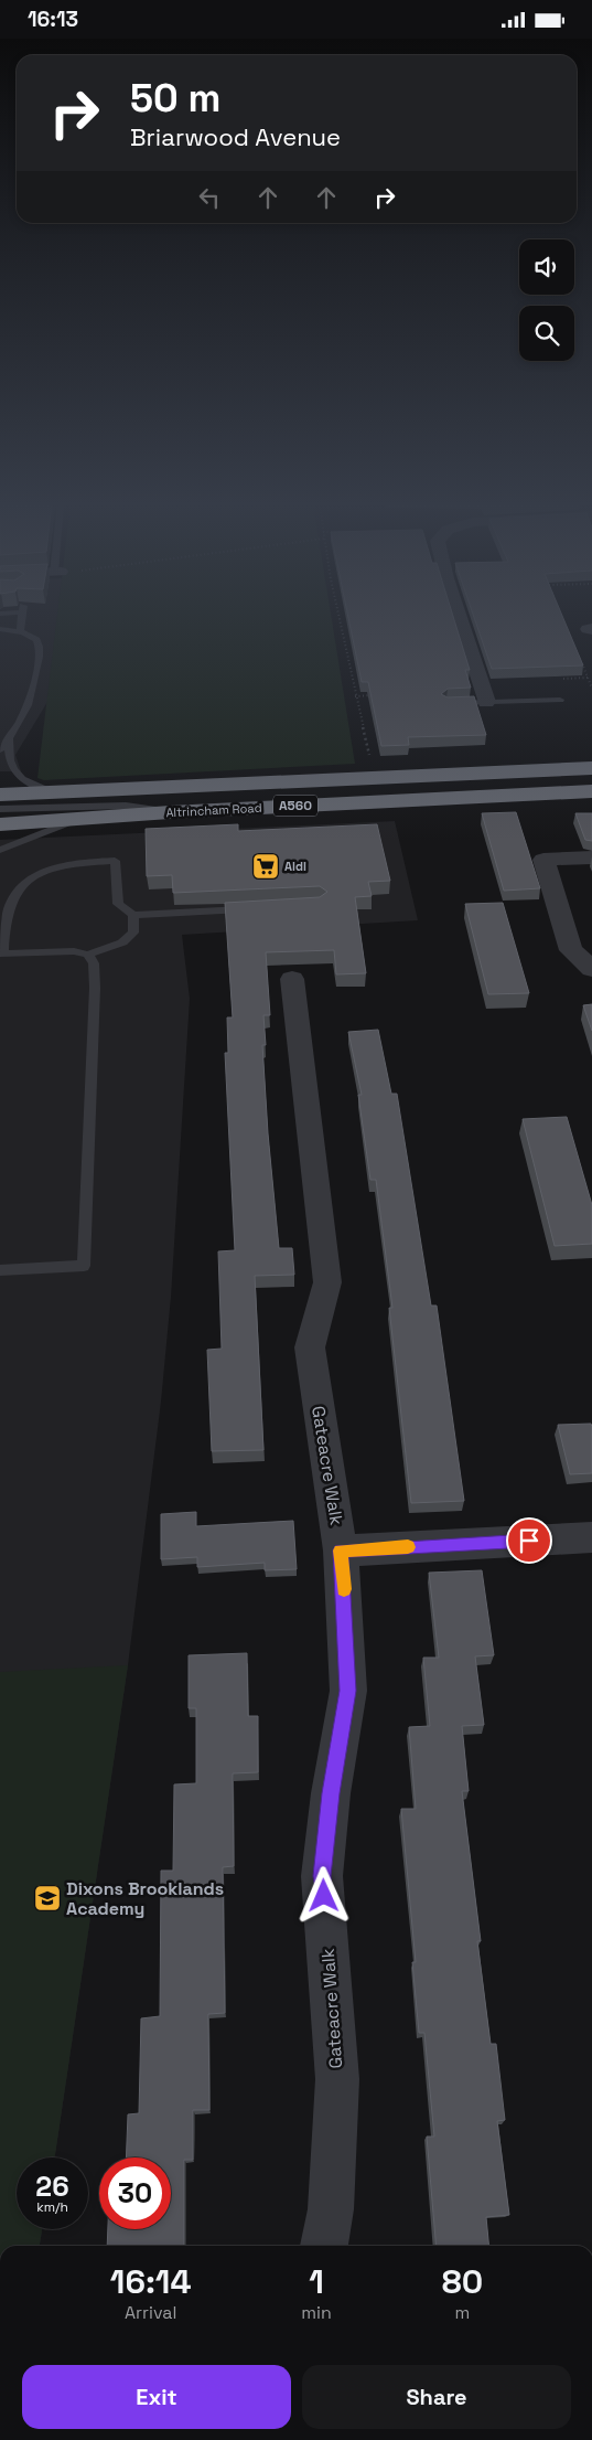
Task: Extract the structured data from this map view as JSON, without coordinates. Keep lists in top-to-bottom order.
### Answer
{
  "streets": {
    "highway": ["A560", "Altrincham Road"],
    "street": ["Gateacre Walk"]
  },
  "places": {
    "supermarket": ["Aldi"],
    "school or university": ["Dixons Brooklands Academy"]
  },
  "page": {
    "status": "16:13",
    "turn": ["50 m", "Briarwood Avenue"],
    "speed": "26 km/h",
    "limit": "30",
    "eta": [
      "16:14",
      "Arrival",
      "1",
      "min",
      "80",
      "m"
    ],
    "buttons": ["Exit", "Share"]
  }
}
